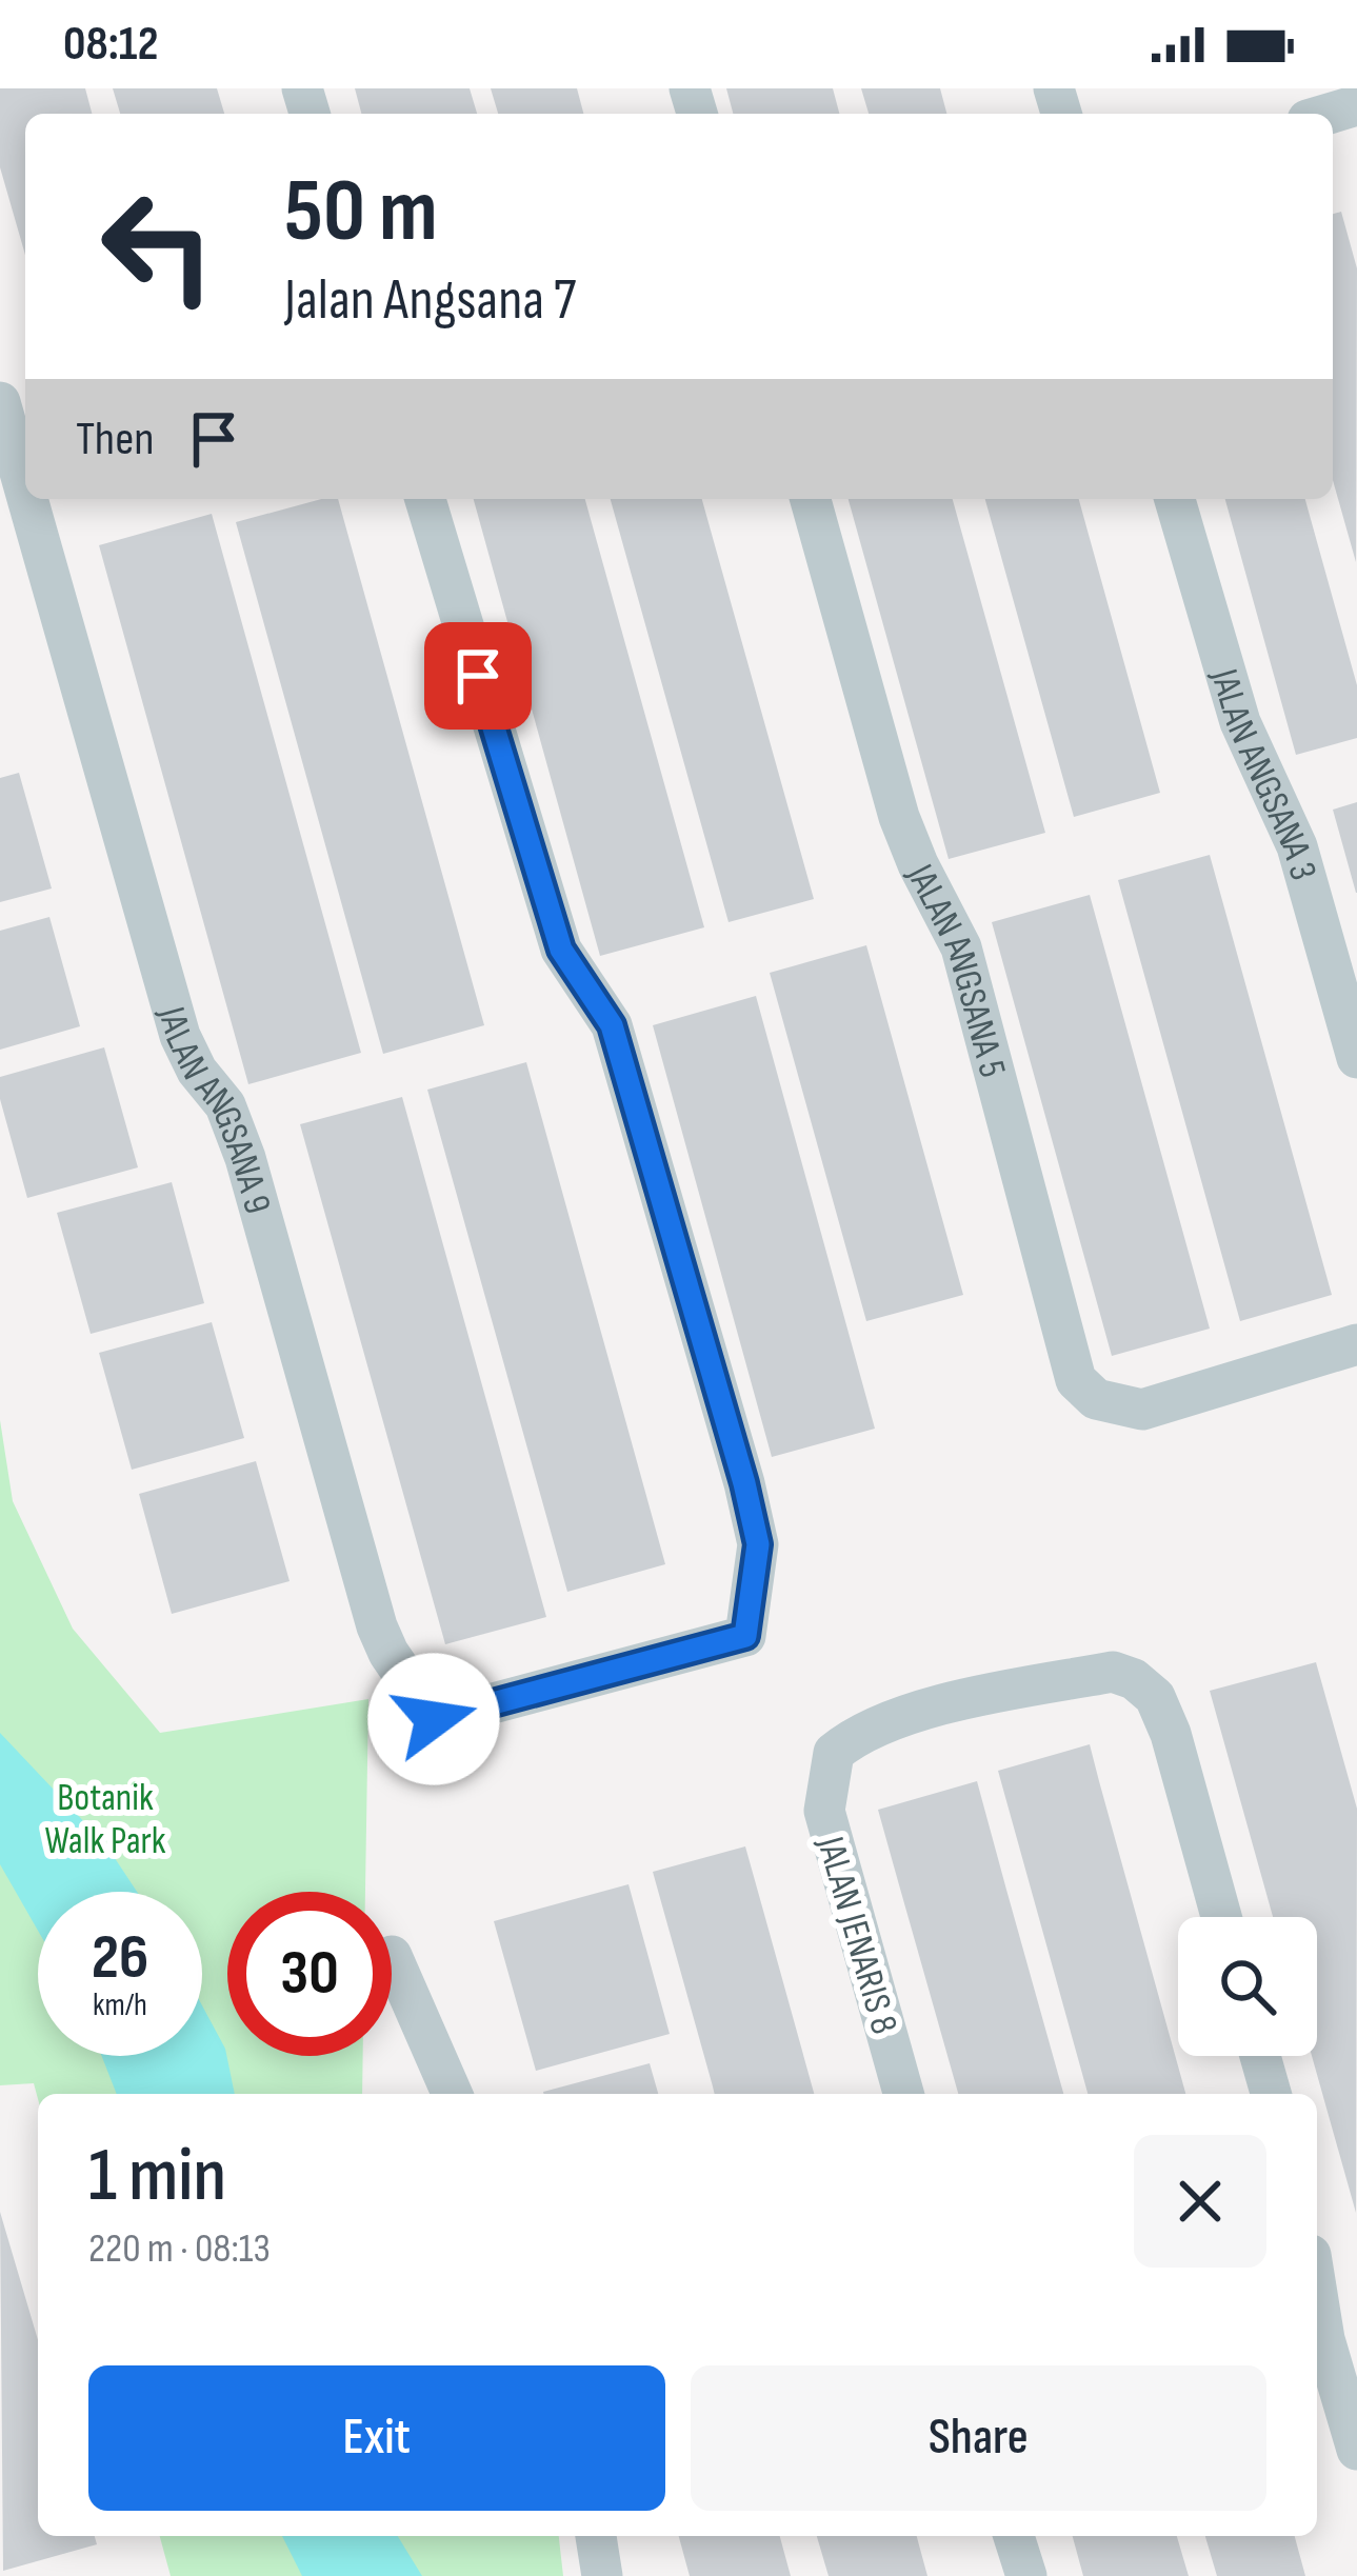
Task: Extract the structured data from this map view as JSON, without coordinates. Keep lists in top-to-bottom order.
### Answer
{
  "streets": {
    "street": [
      "JALAN ANGSANA 3",
      "JALAN ANGSANA 5",
      "JALAN ANGSANA 9",
      "JALAN JENARIS 8"
    ]
  },
  "parks": ["Botanik Walk Park"],
  "page": {
    "status": "08:12",
    "turn": ["50 m", "Jalan Angsana 7"],
    "then": "Then",
    "speed": "26 km/h",
    "limit": "30",
    "heading": ["1 min", "220 m · 08:13"],
    "buttons": ["Exit", "Share"]
  }
}
